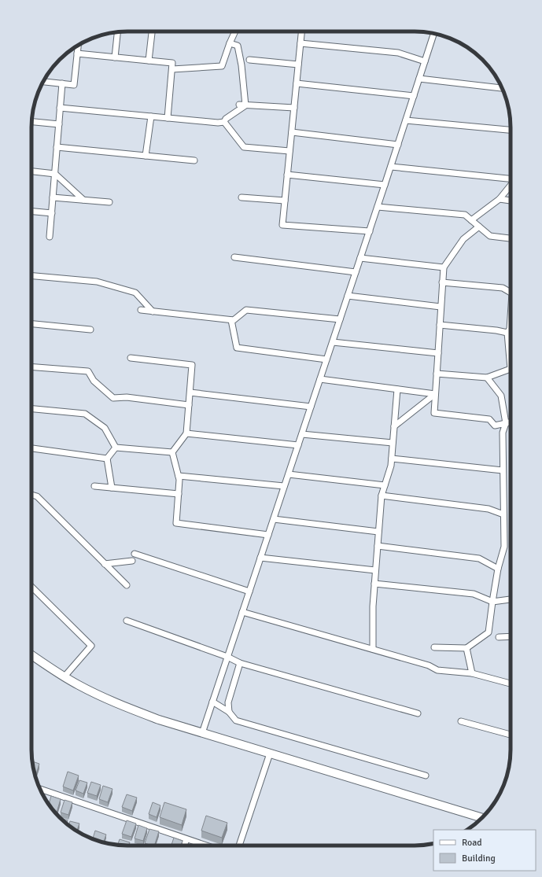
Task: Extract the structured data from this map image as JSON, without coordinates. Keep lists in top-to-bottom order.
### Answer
{
  "legend": ["Road", "Building"]
}
